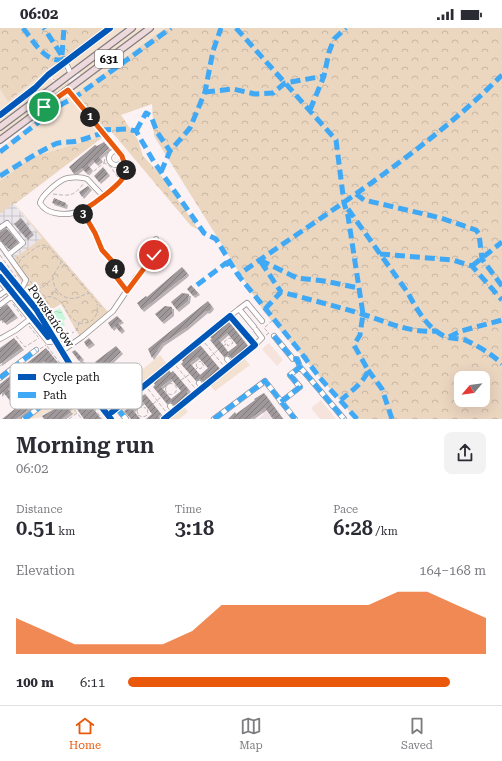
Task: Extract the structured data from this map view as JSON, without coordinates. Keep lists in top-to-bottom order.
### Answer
{
  "streets": {
    "main road": ["631"],
    "street": ["Powstańców"]
  },
  "legend": ["Cycle path", "Path"],
  "north": "bottom left",
  "page": {
    "status": "06:02",
    "pins": [
      "1",
      "2",
      "3",
      "4"
    ],
    "heading": ["Morning run", "06:02"],
    "stats": [
      ["Distance", "0.51 km"],
      ["Time", "3:18"],
      ["Pace", "6:28 /km"]
    ],
    "chart": ["Elevation", "164–168 m"],
    "list": [
      {
        "name": "100 m",
        "note": "6:11"
      }
    ],
    "tabs": ["Home", "Map", "Saved"]
  }
}
